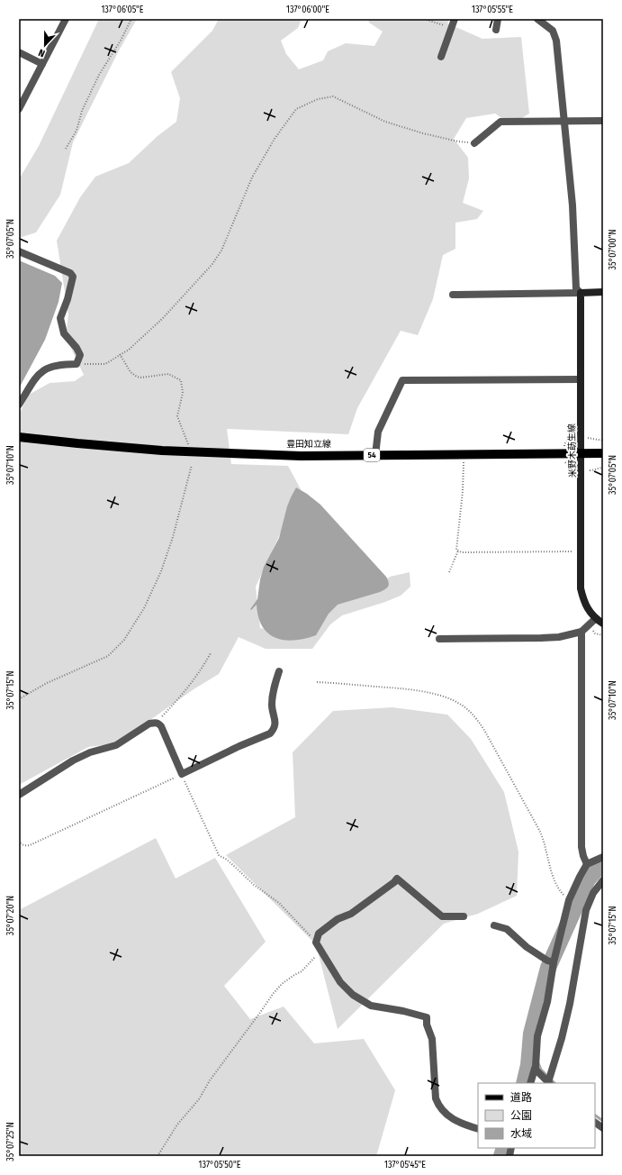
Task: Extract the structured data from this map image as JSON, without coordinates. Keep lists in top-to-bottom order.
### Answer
{
  "streets": {
    "main road": ["豊田知立線", "米野木莇生線", "54"]
  },
  "crossings": [
    ["豊田知立線", "米野木莇生線"]
  ],
  "legend": ["道路", "公園", "水域"],
  "north": "bottom",
  "coordinates": [
    "137°06'05\"E",
    "137°06'00\"E",
    "137°05'55\"E",
    "35°07'05\"N",
    "35°07'00\"N",
    "35°07'10\"N",
    "35°07'15\"N",
    "35°07'20\"N",
    "35°07'25\"N",
    "137°05'50\"E",
    "137°05'45\"E"
  ]
}
